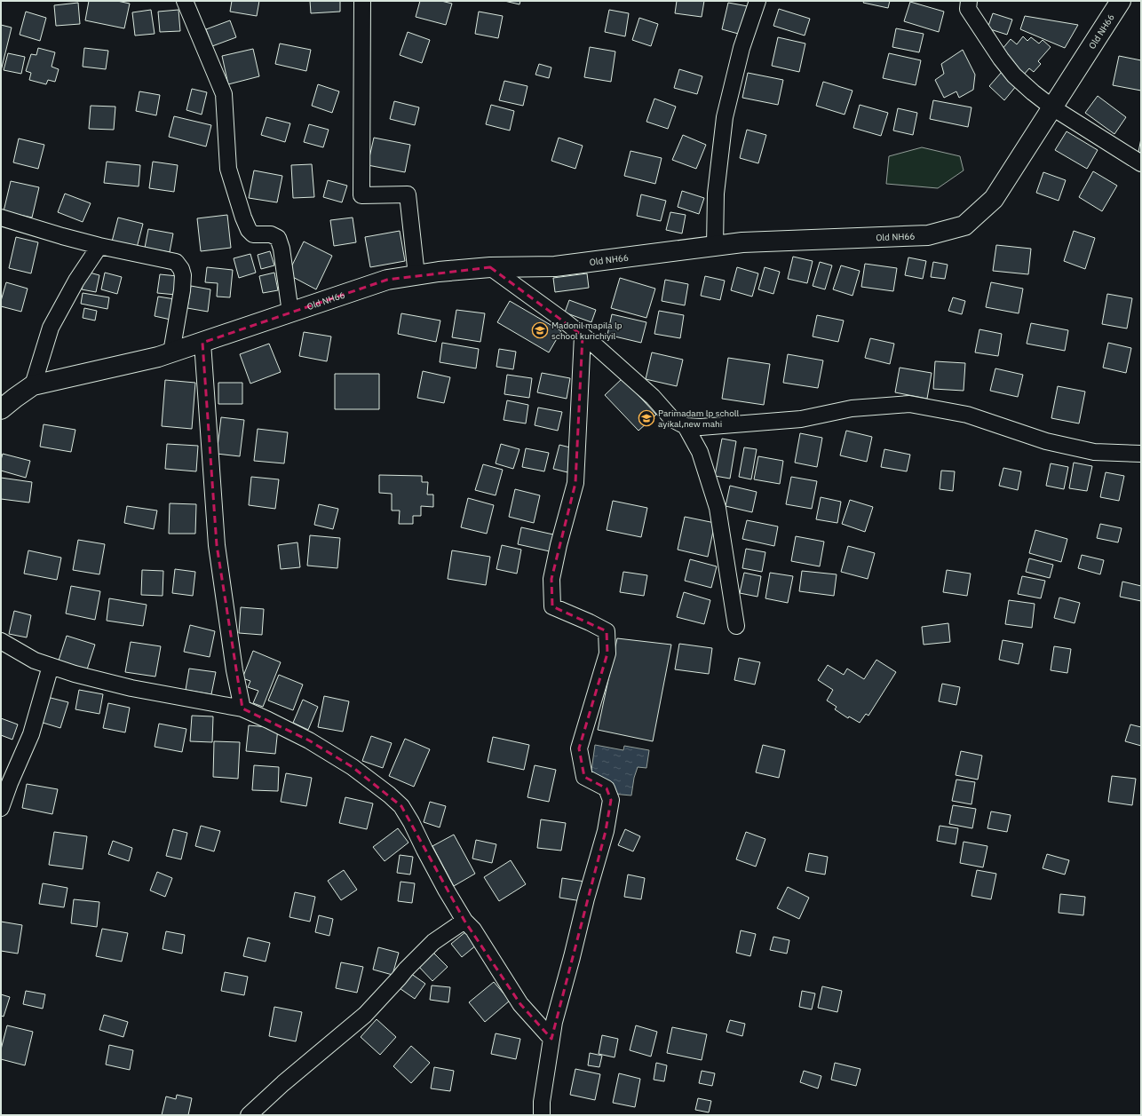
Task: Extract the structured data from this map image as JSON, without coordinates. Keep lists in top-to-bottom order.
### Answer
{
  "streets": {
    "main road": ["Old NH66"]
  },
  "places": {
    "school or university": ["Madonil mapila lp school kurichiyil", "Parimadam lp scholl ayikal,new mahi"]
  }
}
